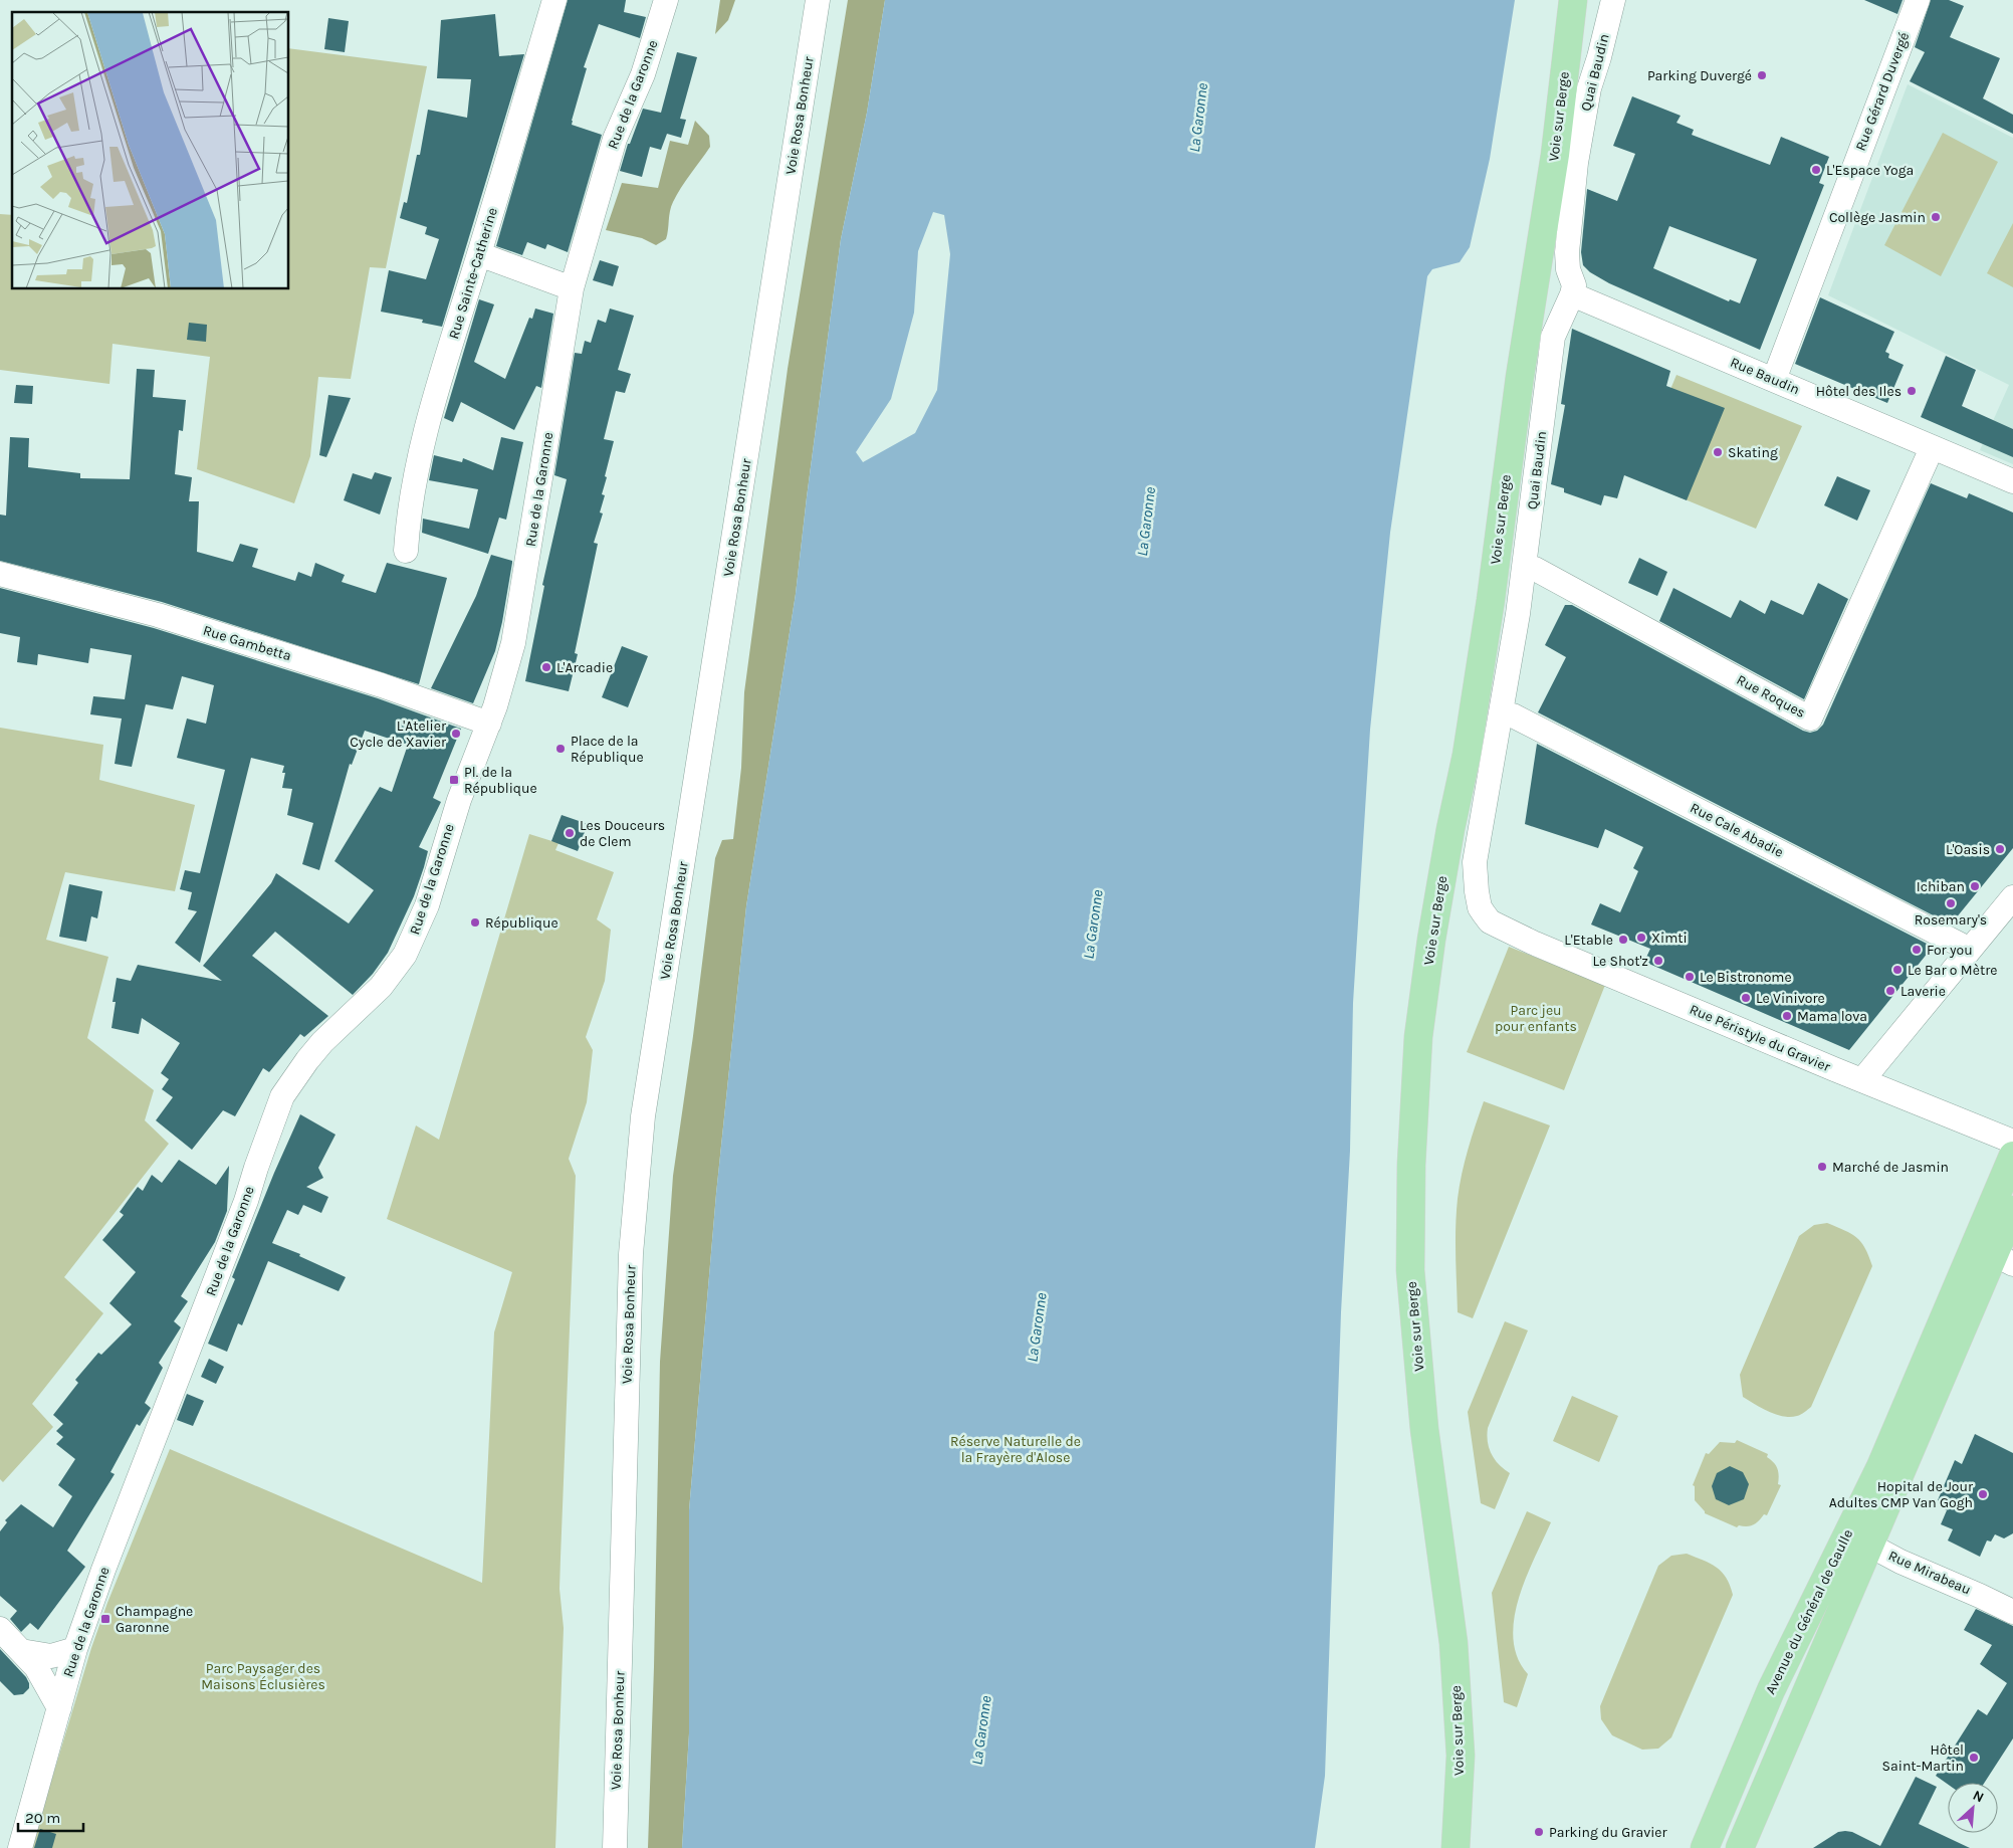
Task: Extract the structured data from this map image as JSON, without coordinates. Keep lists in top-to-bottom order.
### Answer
{
  "streets": {
    "main road": ["Voie sur Berge", "Avenue du Général de Gaulle"],
    "street": [
      "Quai Baudin",
      "Rue Gérard Duvergé",
      "Rue de la Garonne",
      "Voie Rosa Bonheur",
      "Rue Sainte-Catherine",
      "Rue Baudin",
      "Rue Gambetta",
      "Rue Roques",
      "Rue Cale Abadie",
      "Rue Péristyle du Gravier",
      "Rue Mirabeau"
    ]
  },
  "crossings": [
    ["Quai Baudin", "Rue Baudin"],
    ["Quai Baudin", "Rue Roques"],
    ["Quai Baudin", "Rue Cale Abadie"],
    ["Quai Baudin", "Rue Péristyle du Gravier"],
    ["Rue Gérard Duvergé", "Rue Baudin"],
    ["Rue de la Garonne", "Rue Gambetta"],
    ["Rue Baudin", "Rue Roques"],
    ["Rue Mirabeau", "Avenue du Général de Gaulle"]
  ],
  "water": ["La Garonne"],
  "parks": ["Parc jeu pour enfants", "Réserve Naturelle de la Frayère d'Alose", "Parc Paysager des Maisons Éclusières"],
  "places": {
    "other": [
      "Parking Duvergé",
      "L'Espace Yoga",
      "Collège Jasmin",
      "Hôtel des Iles",
      "Skating",
      "L'Arcadie",
      "L'Atelier Cycle de Xavier",
      "Place de la République",
      "Les Douceurs de Clem",
      "L'Oasis",
      "Ichiban",
      "Rosemary's",
      "République",
      "Ximti",
      "L'Etable",
      "For you",
      "Le Shot'z",
      "Le Bar o Mètre",
      "Le Bistronome",
      "Laverie",
      "Le Vinivore",
      "Mama lova",
      "Marché de Jasmin",
      "Hopital de Jour Adultes CMP Van Gogh",
      "Hôtel Saint-Martin",
      "Parking du Gravier"
    ],
    "transit": ["Pl. de la République", "Champagne Garonne"]
  },
  "scale_bar": "20 m",
  "north": "top right"
}
